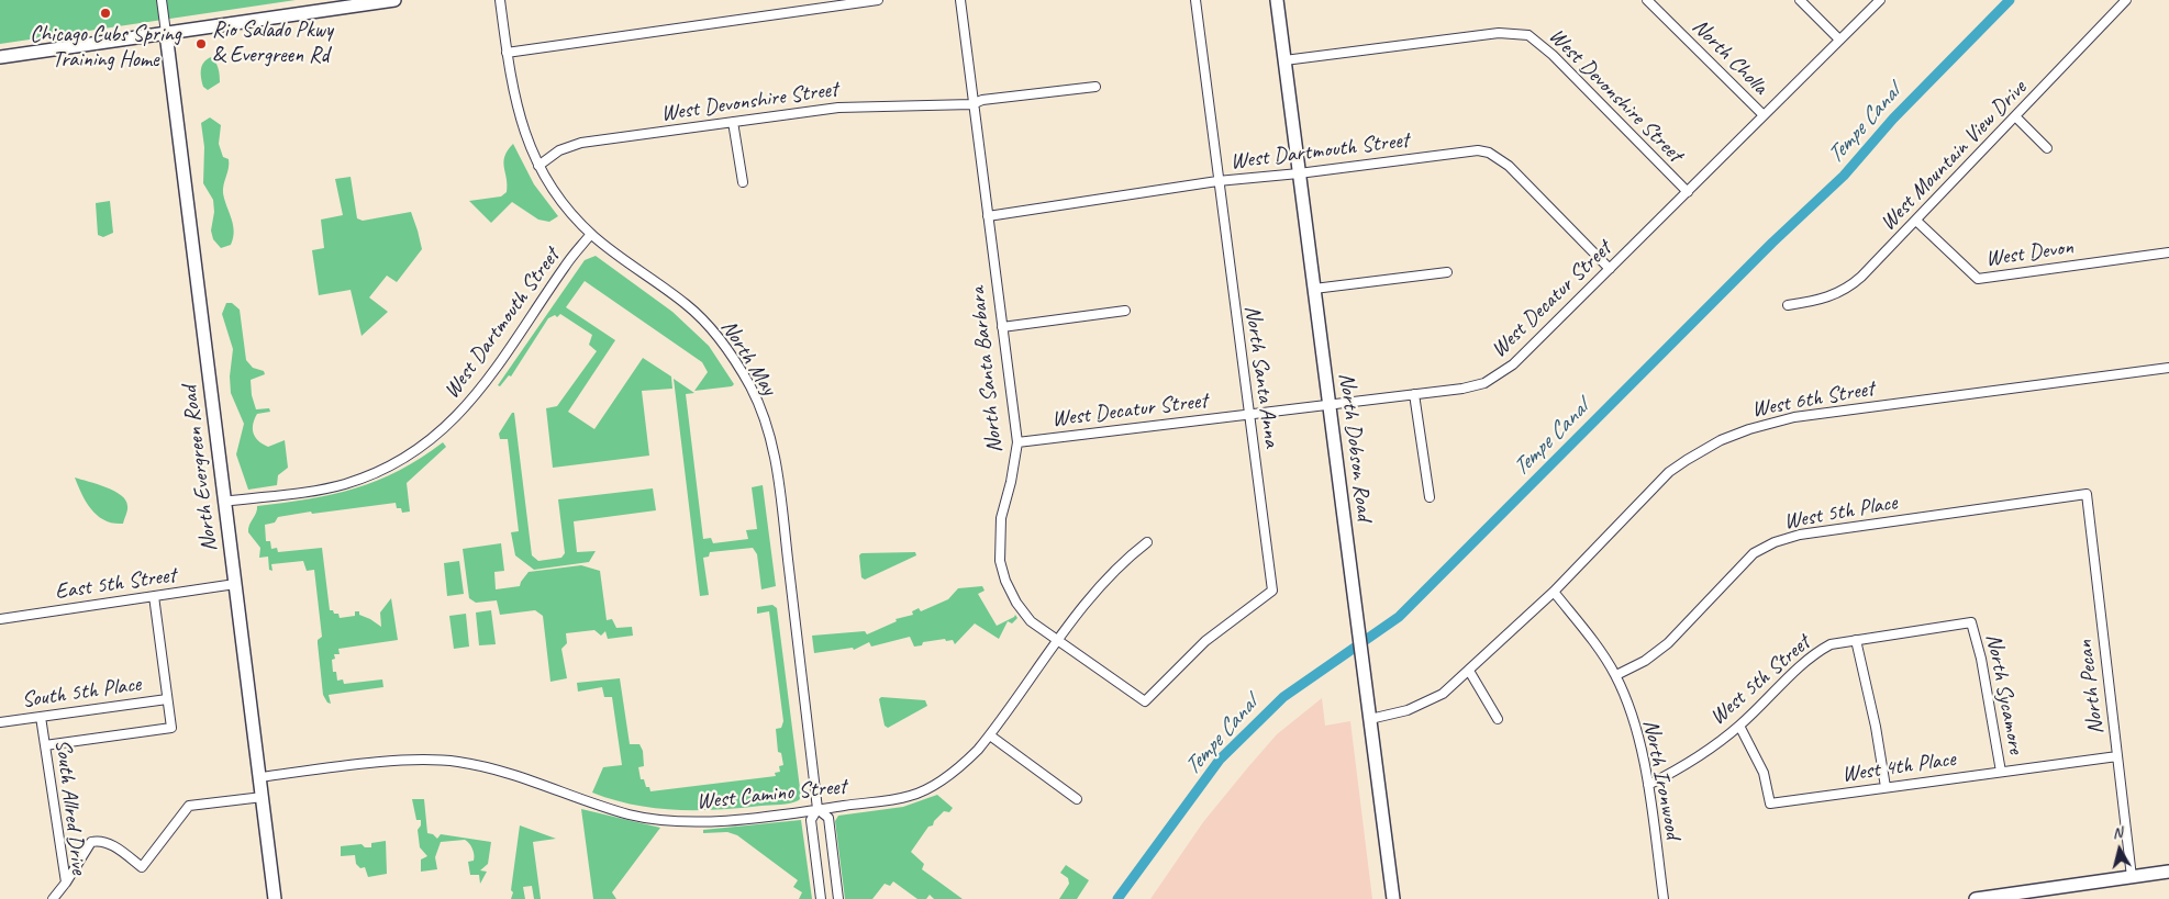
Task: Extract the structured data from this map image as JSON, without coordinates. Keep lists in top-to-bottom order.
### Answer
{
  "streets": {
    "main road": ["North Dobson Road", "North Evergreen Road"],
    "street": [
      "North Cholla",
      "West Devonshire Street",
      "West Dartmouth Street",
      "West Mountain View Drive",
      "West Devon",
      "West Decatur Street",
      "North May",
      "North Santa Barbara",
      "North Santa Anna",
      "West 6th Street",
      "West 5th Place",
      "East 5th Street",
      "West 5th Street",
      "North Pecan",
      "South 5th Place",
      "North Sycamore",
      "West 4th Place",
      "North Ironwood",
      "West Camino Street",
      "South Allred Drive"
    ]
  },
  "crossings": [
    ["North Cholla", "West Decatur Street"],
    ["West Devonshire Street", "West Decatur Street"],
    ["West Devonshire Street", "North May"],
    ["West Devonshire Street", "North Santa Barbara"],
    ["West Devonshire Street", "North Dobson Road"],
    ["West Dartmouth Street", "West Decatur Street"],
    ["West Dartmouth Street", "North May"],
    ["West Dartmouth Street", "North Santa Barbara"],
    ["West Dartmouth Street", "North Santa Anna"],
    ["West Dartmouth Street", "North Dobson Road"],
    ["West Dartmouth Street", "North Evergreen Road"],
    ["West Mountain View Drive", "West Devon"],
    ["West Decatur Street", "North Santa Barbara"],
    ["West Decatur Street", "North Santa Anna"],
    ["West Decatur Street", "North Dobson Road"],
    ["North May", "West Camino Street"],
    ["North Santa Barbara", "North Santa Anna"],
    ["North Santa Barbara", "West Camino Street"],
    ["West 6th Street", "North Dobson Road"],
    ["West 6th Street", "North Ironwood"],
    ["North Evergreen Road", "East 5th Street"],
    ["North Evergreen Road", "West Camino Street"],
    ["West 5th Place", "North Pecan"],
    ["West 5th Place", "North Ironwood"],
    ["West 5th Street", "North Sycamore"],
    ["West 5th Street", "West 4th Place"],
    ["West 5th Street", "North Ironwood"],
    ["North Pecan", "West 4th Place"],
    ["South 5th Place", "South Allred Drive"],
    ["North Sycamore", "West 4th Place"]
  ],
  "water": ["Tempe Canal"],
  "places": ["Chicago Cubs Spring Training Home", "Rio Salado Pkwy & Evergreen Rd"],
  "north": "top"
}
